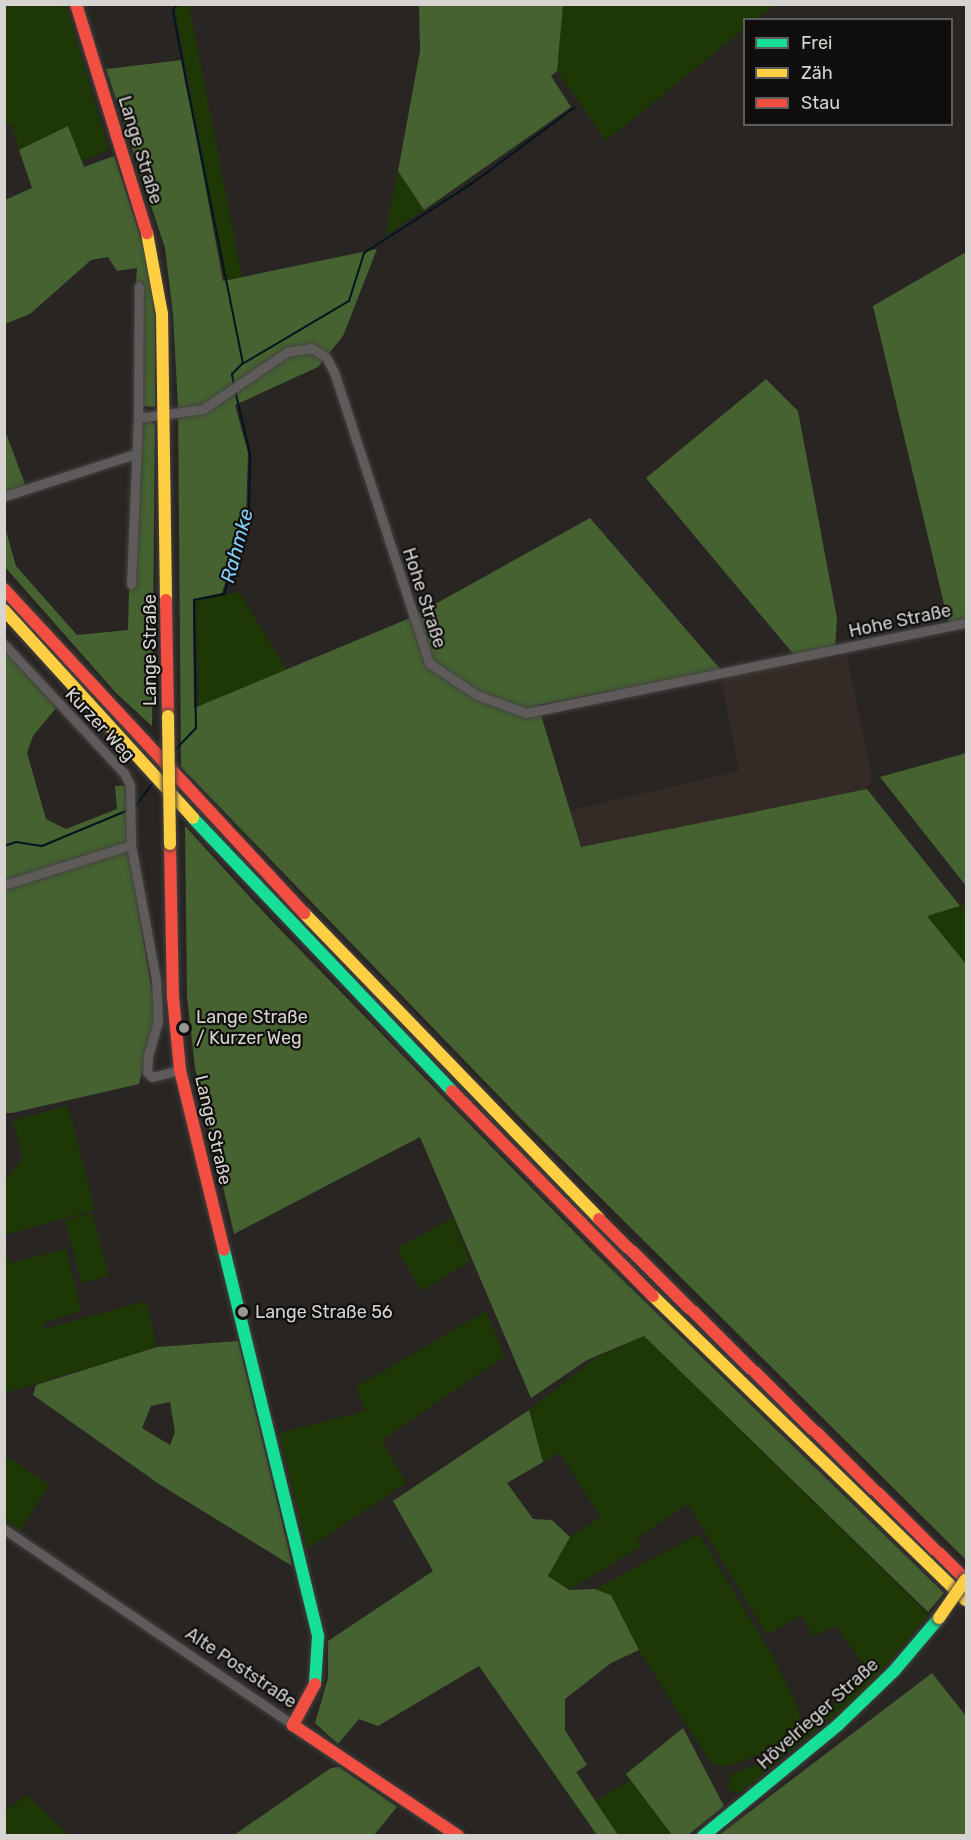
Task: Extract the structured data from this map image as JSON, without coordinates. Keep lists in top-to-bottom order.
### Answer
{
  "streets": {
    "main road": ["Lange Straße", "Alte Poststraße", "Hövelrieger Straße"],
    "street": ["Hohe Straße", "Kurzer Weg"]
  },
  "crossings": [
    ["Lange Straße", "Hohe Straße"],
    ["Lange Straße", "Kurzer Weg"],
    ["Lange Straße", "Alte Poststraße"]
  ],
  "water": ["Rahmke"],
  "places": ["Lange Straße / Kurzer Weg", "Lange Straße 56"],
  "legend": ["Frei", "Zäh", "Stau"]
}
